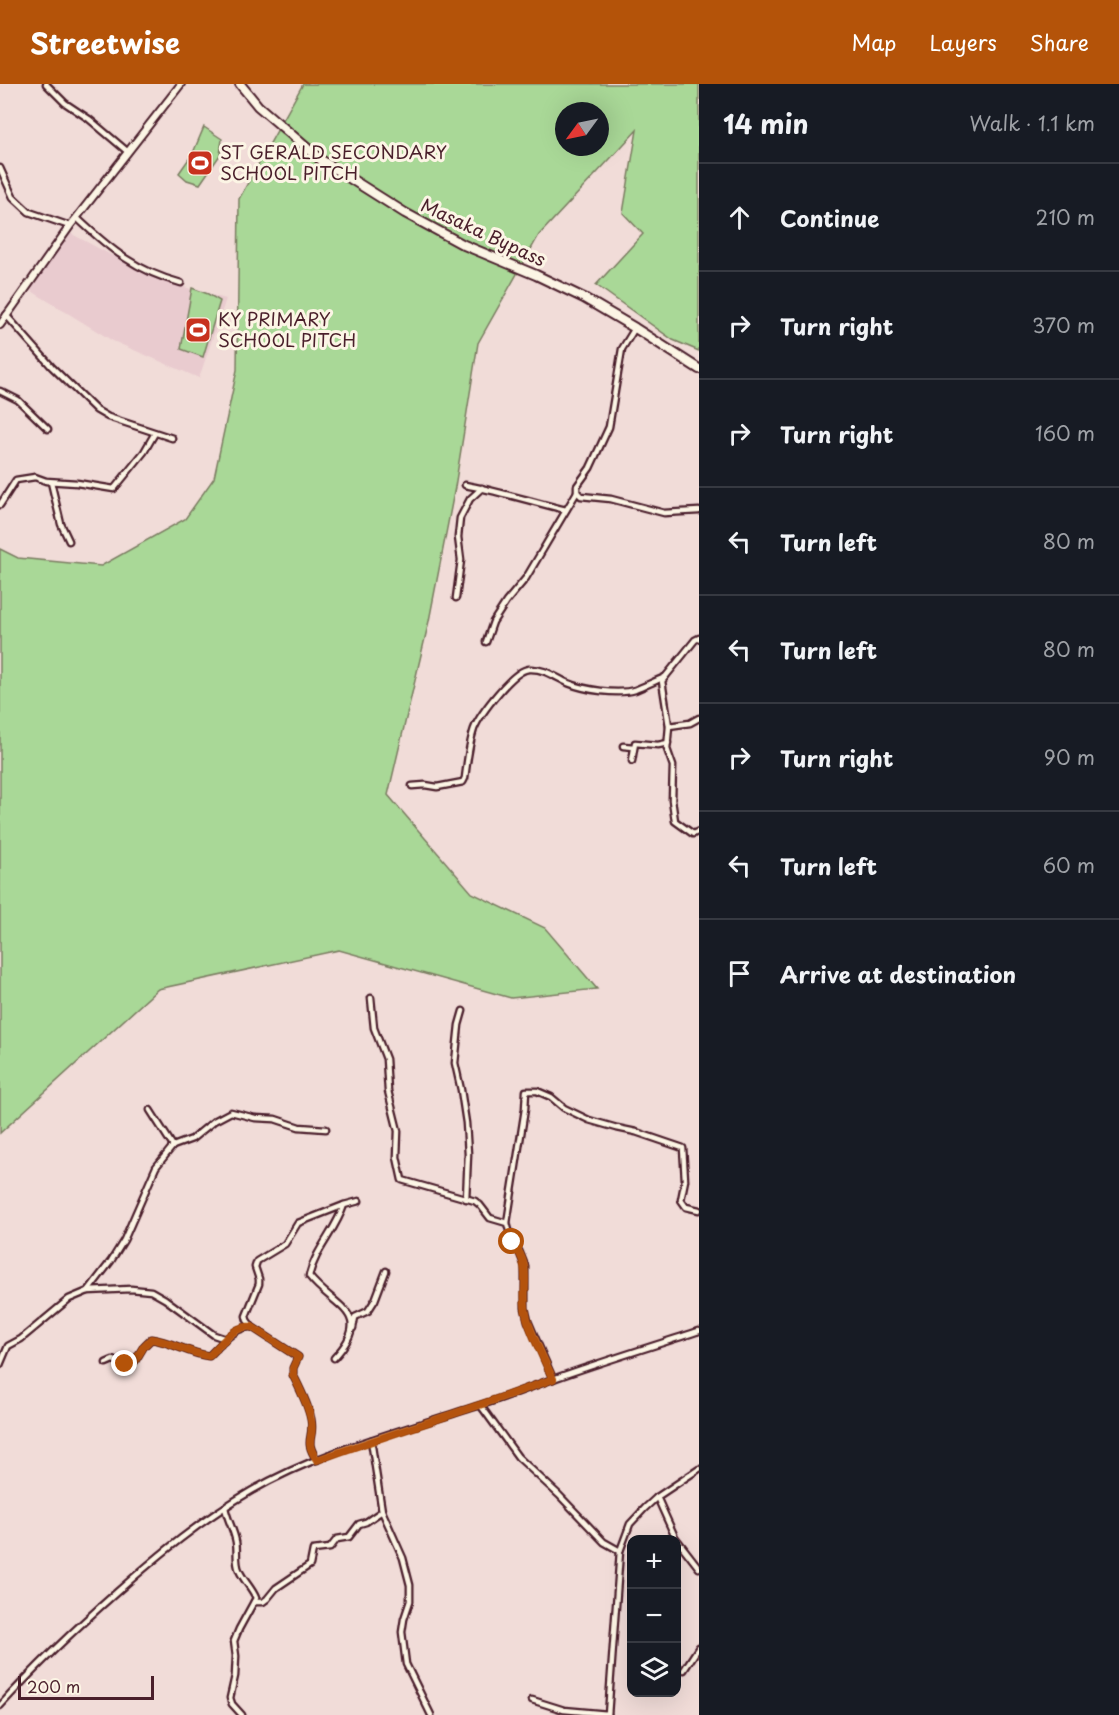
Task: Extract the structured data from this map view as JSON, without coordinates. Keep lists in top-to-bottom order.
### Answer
{
  "streets": {
    "highway": ["Masaka Bypass"]
  },
  "places": {
    "sports": ["ST GERALD SECONDARY SCHOOL PITCH", "KY PRIMARY SCHOOL PITCH"]
  },
  "scale_bar": "200 m",
  "north": "bottom left",
  "page": {
    "header": "Streetwise",
    "nav": ["Map", "Layers", "Share"],
    "heading": ["14 min", "Walk · 1.1 km"],
    "list": [
      ["Continue", "210 m"],
      ["Turn right", "370 m"],
      ["Turn right", "160 m"],
      ["Turn left", "80 m"],
      ["Turn left", "80 m"],
      ["Turn right", "90 m"],
      ["Turn left", "60 m"],
      "Arrive at destination"
    ],
    "map_buttons": ["+", "−"],
    "scale": "200 m"
  }
}
